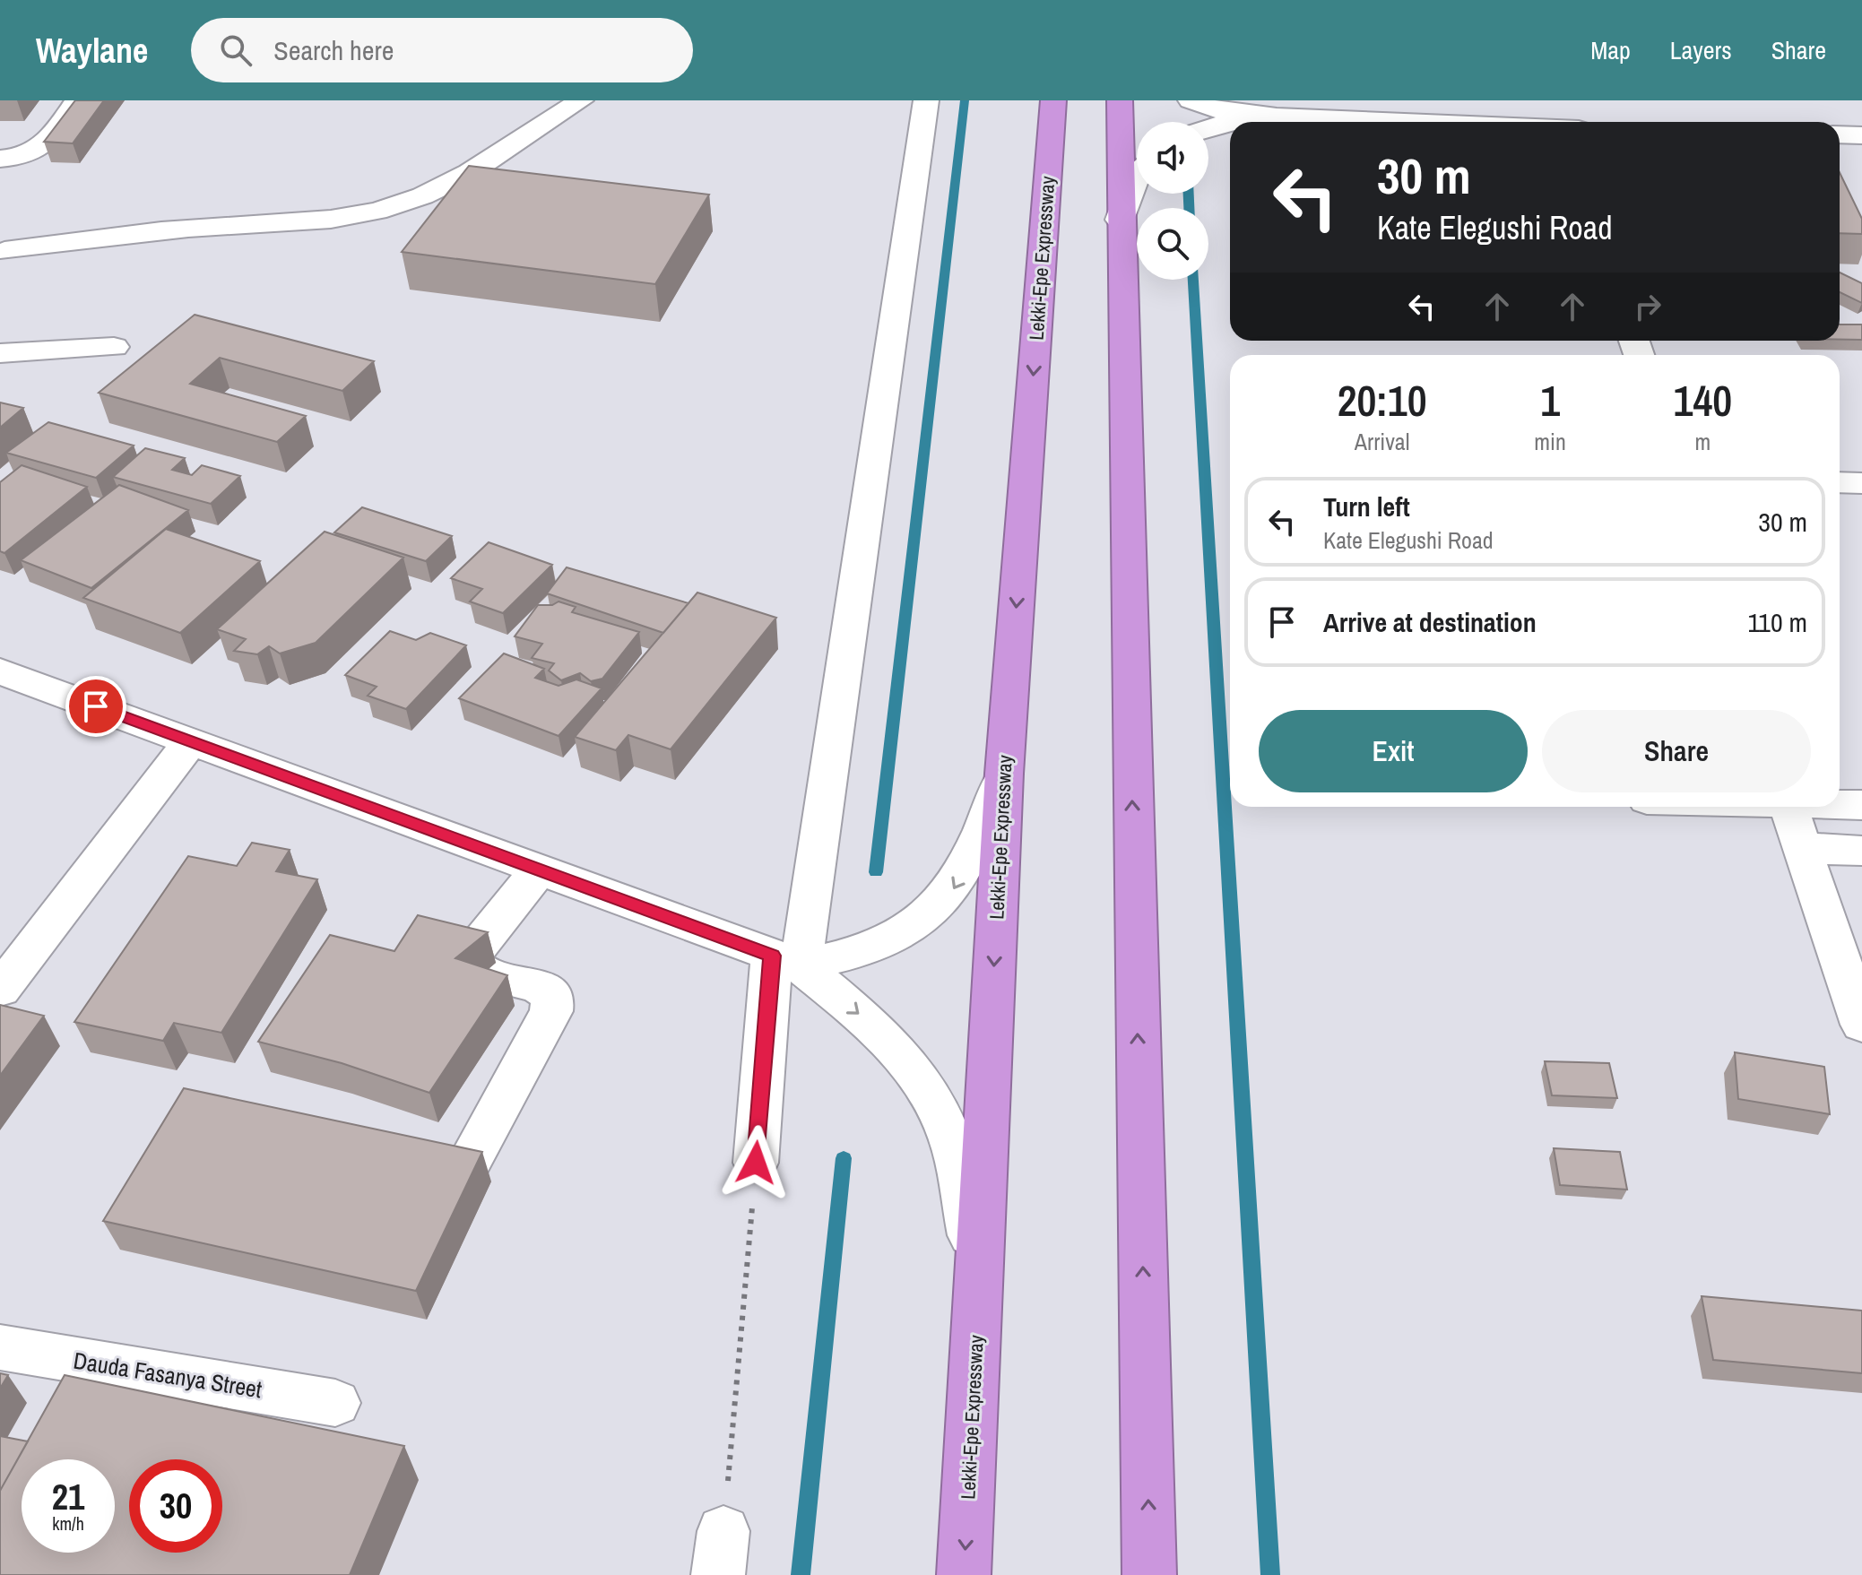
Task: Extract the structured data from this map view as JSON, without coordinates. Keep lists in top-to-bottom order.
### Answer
{
  "streets": {
    "highway": ["Lekki-Epe Expressway"],
    "street": ["Dauda Fasanya Street"]
  },
  "page": {
    "header": "Waylane",
    "search": "Search here",
    "nav": ["Map", "Layers", "Share"],
    "turn": ["30 m", "Kate Elegushi Road"],
    "eta": [
      "20:10",
      "Arrival",
      "1",
      "min",
      "140",
      "m"
    ],
    "list": [
      {
        "name": "Turn left",
        "note": "Kate Elegushi Road",
        "value": "30 m"
      },
      {
        "name": "Arrive at destination",
        "value": "110 m"
      }
    ],
    "buttons": ["Exit", "Share"],
    "speed": "21 km/h",
    "limit": "30"
  }
}
